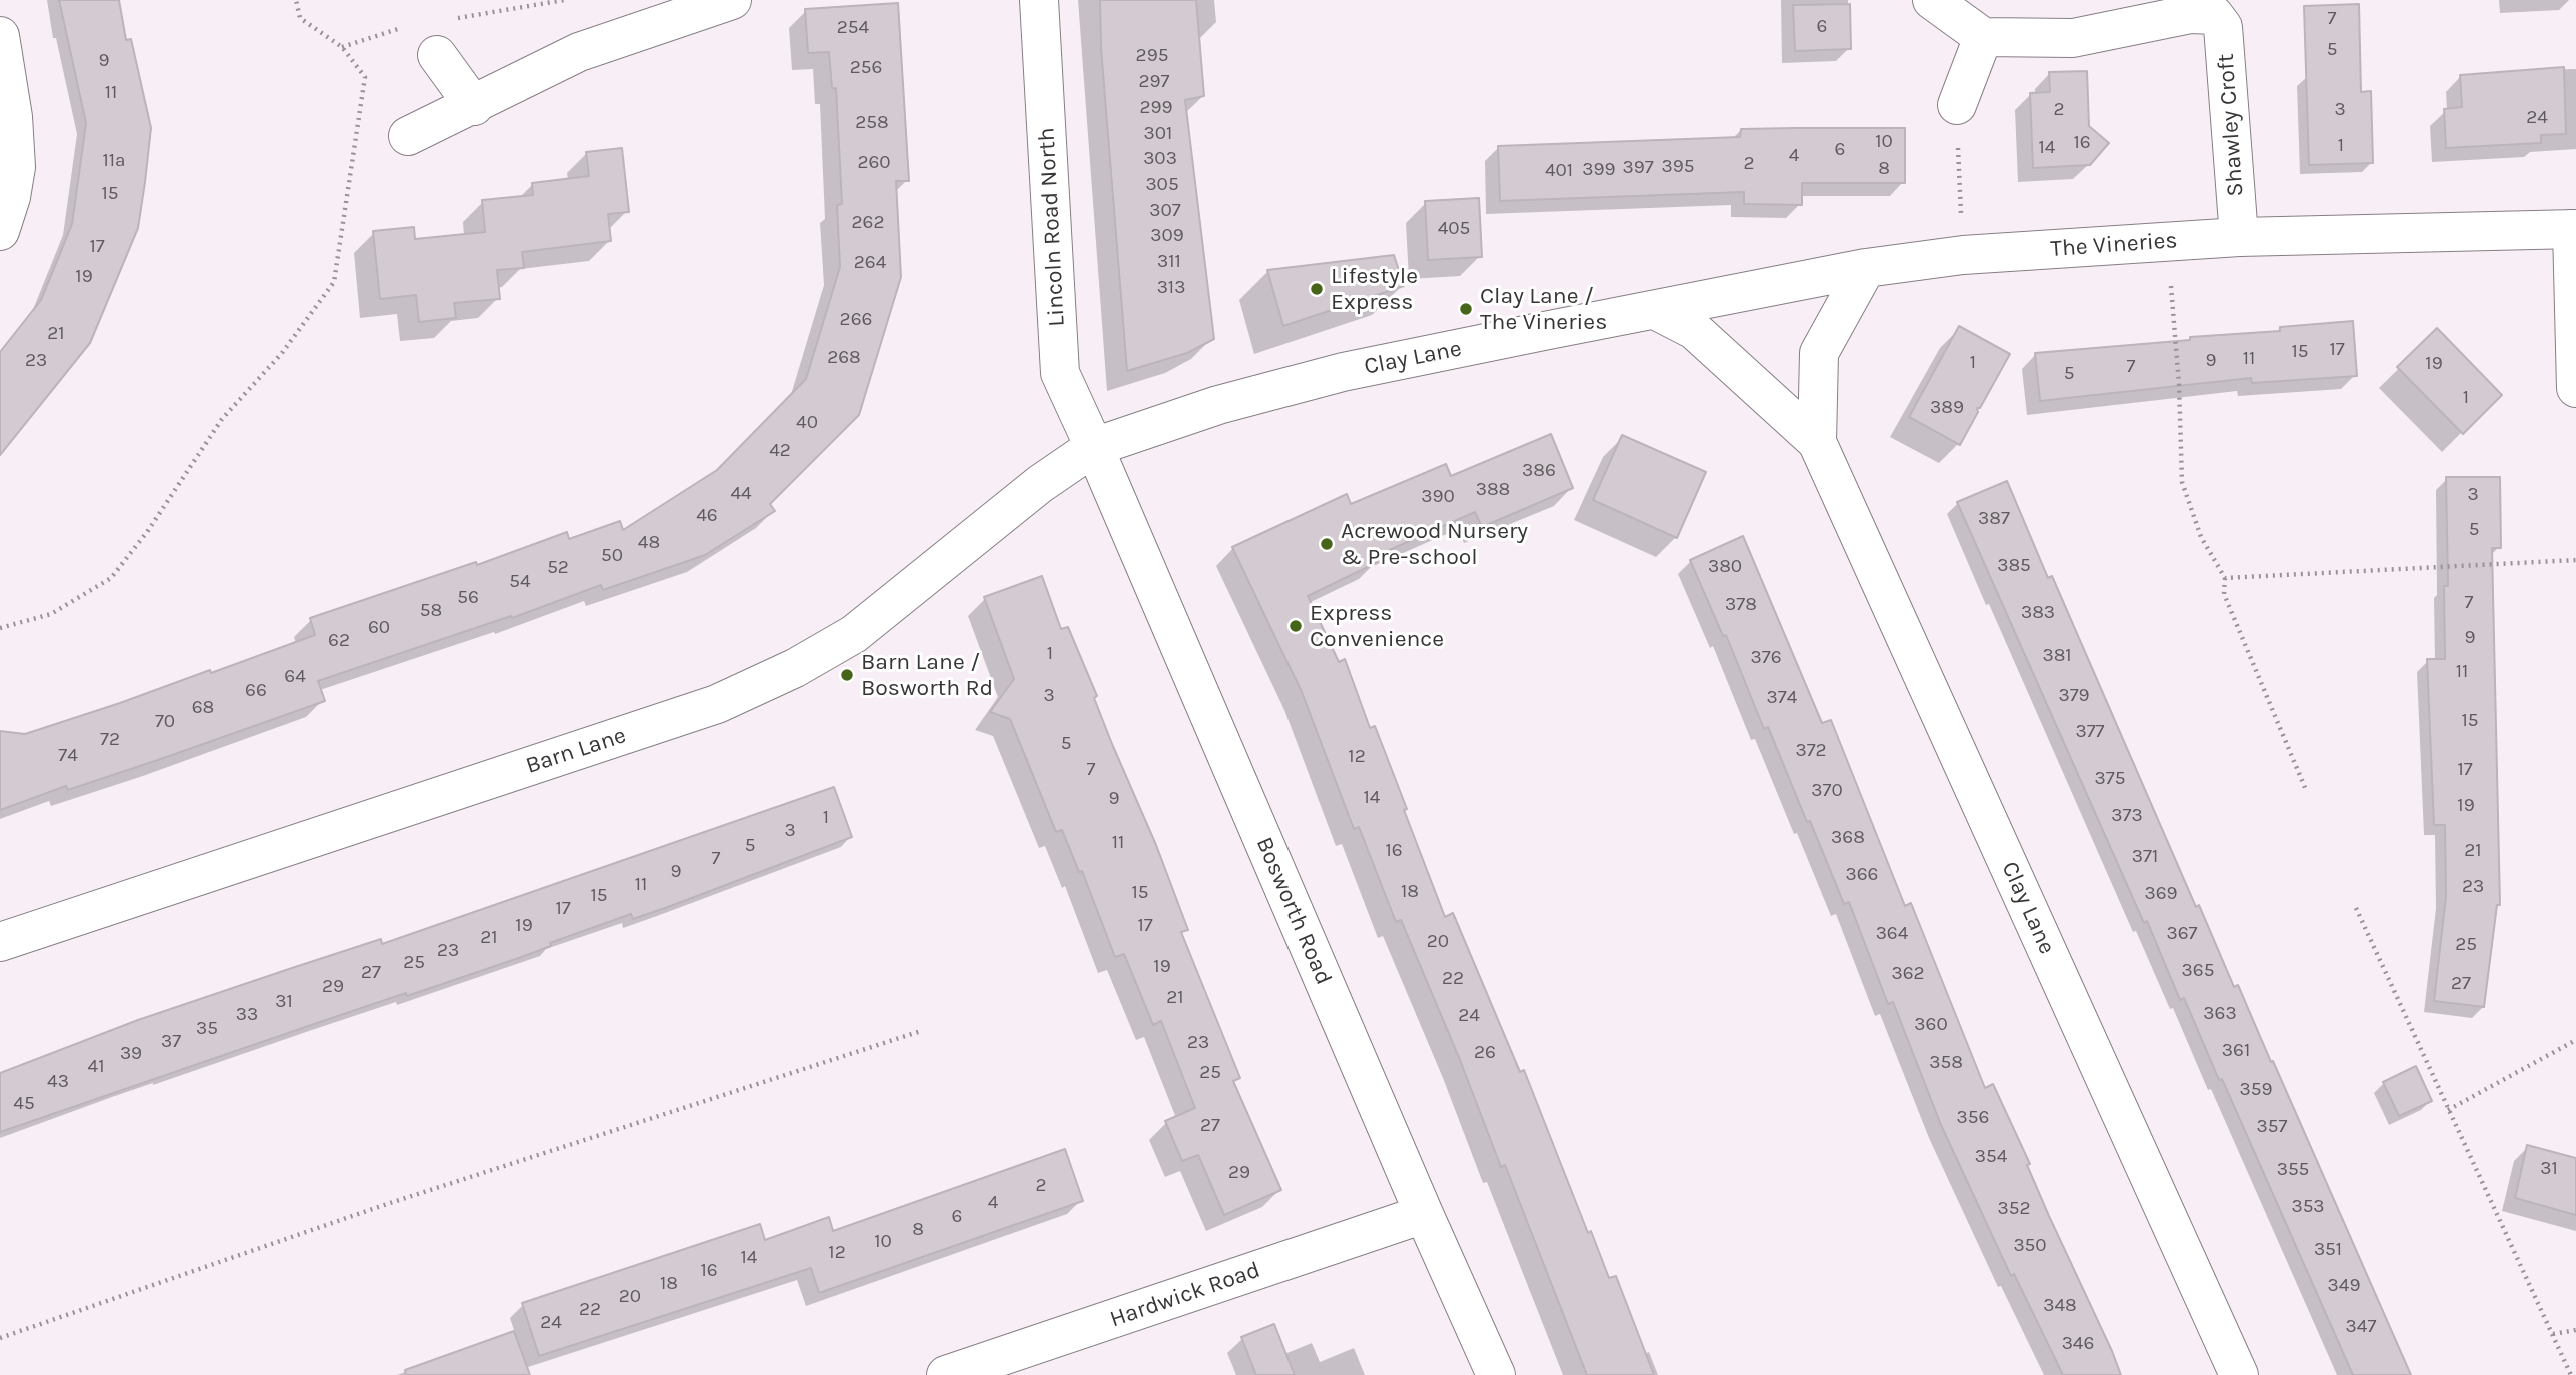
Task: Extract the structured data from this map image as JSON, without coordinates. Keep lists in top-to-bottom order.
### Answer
{
  "streets": {
    "street": [
      "Shawley Croft",
      "Lincoln Road North",
      "The Vineries",
      "Clay Lane",
      "Barn Lane",
      "Bosworth Road",
      "Hardwick Road"
    ]
  },
  "crossings": [
    ["Shawley Croft", "The Vineries"],
    ["Lincoln Road North", "Clay Lane"],
    ["Lincoln Road North", "Barn Lane"],
    ["Lincoln Road North", "Bosworth Road"],
    ["The Vineries", "Clay Lane"],
    ["Clay Lane", "Barn Lane"],
    ["Clay Lane", "Bosworth Road"],
    ["Barn Lane", "Bosworth Road"],
    ["Bosworth Road", "Hardwick Road"]
  ],
  "places": [
    "Lifestyle Express",
    "Clay Lane / The Vineries",
    "Acrewood Nursery & Pre-school",
    "Express Convenience",
    "Barn Lane / Bosworth Rd"
  ],
  "house_numbers": [
    "7",
    "6",
    "254",
    "5",
    "295",
    "9",
    "256",
    "297",
    "11",
    "299",
    "2",
    "3",
    "24",
    "258",
    "301",
    "10",
    "16",
    "1",
    "14",
    "6",
    "4",
    "303",
    "11a",
    "260",
    "2",
    "395",
    "397",
    "8",
    "399",
    "401",
    "305",
    "15",
    "307",
    "262",
    "405",
    "309",
    "17",
    "311",
    "264",
    "19",
    "313",
    "266",
    "21",
    "17",
    "15",
    "268",
    "11",
    "23",
    "9",
    "1",
    "19",
    "7",
    "5",
    "1",
    "389",
    "40",
    "42",
    "386",
    "388",
    "44",
    "3",
    "390",
    "46",
    "387",
    "5",
    "48",
    "50",
    "385",
    "380",
    "52",
    "54",
    "56",
    "7",
    "378",
    "58",
    "383",
    "60",
    "9",
    "62",
    "1",
    "381",
    "376",
    "11",
    "64",
    "66",
    "3",
    "379",
    "374",
    "68",
    "15",
    "70",
    "377",
    "72",
    "5",
    "372",
    "74",
    "12",
    "7",
    "17",
    "375",
    "370",
    "14",
    "9",
    "19",
    "373",
    "1",
    "3",
    "368",
    "11",
    "5",
    "16",
    "21",
    "371",
    "7",
    "9",
    "366",
    "11",
    "23",
    "18",
    "15",
    "369",
    "15",
    "17",
    "19",
    "17",
    "364",
    "367",
    "21",
    "20",
    "25",
    "23",
    "25",
    "19",
    "365",
    "27",
    "362",
    "22",
    "27",
    "29",
    "21",
    "31",
    "363",
    "33",
    "24",
    "360",
    "35",
    "37",
    "23",
    "361",
    "26",
    "39",
    "358",
    "41",
    "25",
    "43",
    "359",
    "45",
    "356",
    "27",
    "357",
    "354",
    "31",
    "355",
    "29",
    "2",
    "4",
    "353",
    "352",
    "6",
    "8",
    "10",
    "350",
    "351",
    "12",
    "14",
    "16",
    "18",
    "349",
    "20",
    "348",
    "22",
    "24",
    "347",
    "346"
  ]
}
